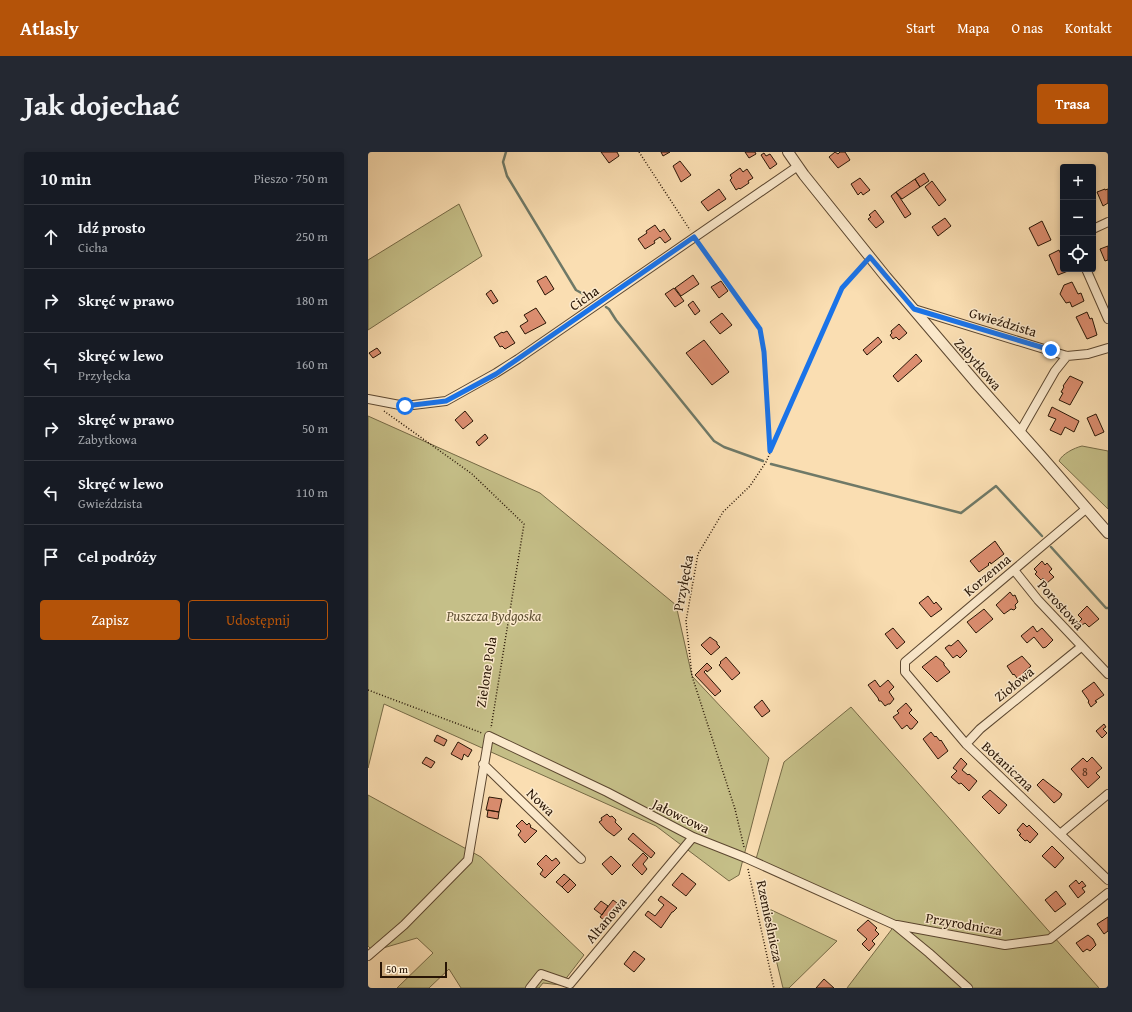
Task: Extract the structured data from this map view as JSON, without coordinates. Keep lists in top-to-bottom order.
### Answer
{
  "streets": {
    "street": [
      "Cicha",
      "Gwieździsta",
      "Zabytkowa",
      "Korzenna",
      "Porostowa",
      "Ziołowa",
      "Botaniczna",
      "Nowa",
      "Jałowcowa",
      "Altanowa",
      "Przyrodnicza"
    ],
    "path": ["Przyłęcka", "Zielone Pola", "Rzemieślnicza"]
  },
  "crossings": [
    ["Cicha", "Zabytkowa"],
    ["Gwieździsta", "Zabytkowa"],
    ["Zabytkowa", "Korzenna"],
    ["Zabytkowa", "Przyłęcka"],
    ["Korzenna", "Porostowa"],
    ["Korzenna", "Botaniczna"],
    ["Przyłęcka", "Jałowcowa"],
    ["Przyłęcka", "Rzemieślnicza"],
    ["Porostowa", "Ziołowa"],
    ["Zielone Pola", "Jałowcowa"],
    ["Ziołowa", "Botaniczna"],
    ["Jałowcowa", "Altanowa"],
    ["Jałowcowa", "Rzemieślnicza"],
    ["Jałowcowa", "Przyrodnicza"]
  ],
  "parks": ["Puszcza Bydgoska"],
  "house_numbers": ["8"],
  "scale_bar": "50 m",
  "page": {
    "header": "Atlasly",
    "nav": [
      "Start",
      "Mapa",
      "O nas",
      "Kontakt"
    ],
    "title": "Jak dojechać",
    "buttons": [
      "Trasa",
      ["Zapisz", "Udostępnij"]
    ],
    "heading": ["10 min", "Pieszo · 750 m"],
    "map_buttons": ["+", "−"],
    "list": [
      ["Idź prosto", "Cicha", "250 m"],
      ["Skręć w prawo", "180 m"],
      ["Skręć w lewo", "Przyłęcka", "160 m"],
      ["Skręć w prawo", "Zabytkowa", "50 m"],
      ["Skręć w lewo", "Gwieździsta", "110 m"],
      "Cel podróży"
    ],
    "scale": "50 m"
  }
}
